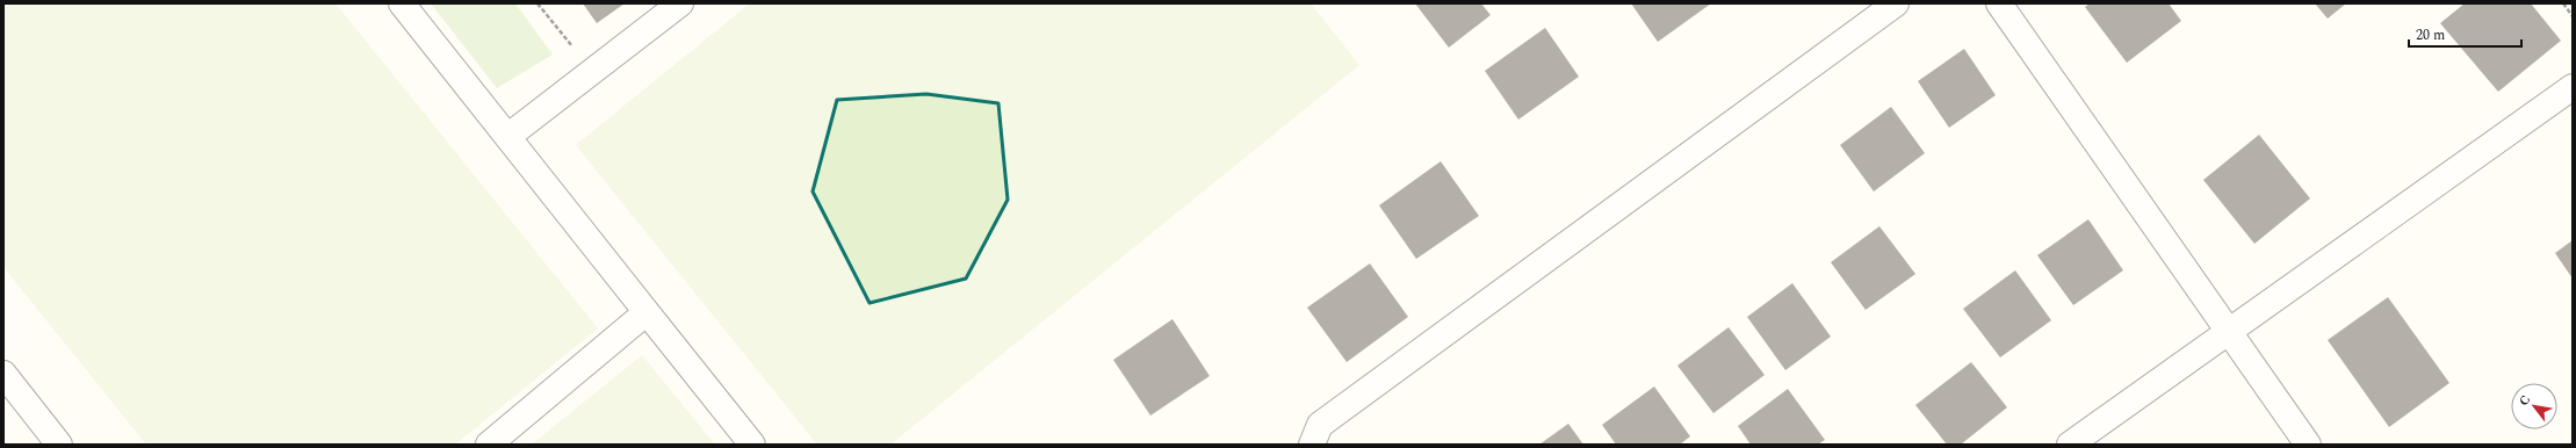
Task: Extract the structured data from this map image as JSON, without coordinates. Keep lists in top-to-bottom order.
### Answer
{
  "scale_bar": "20 m",
  "north": "top left"
}
